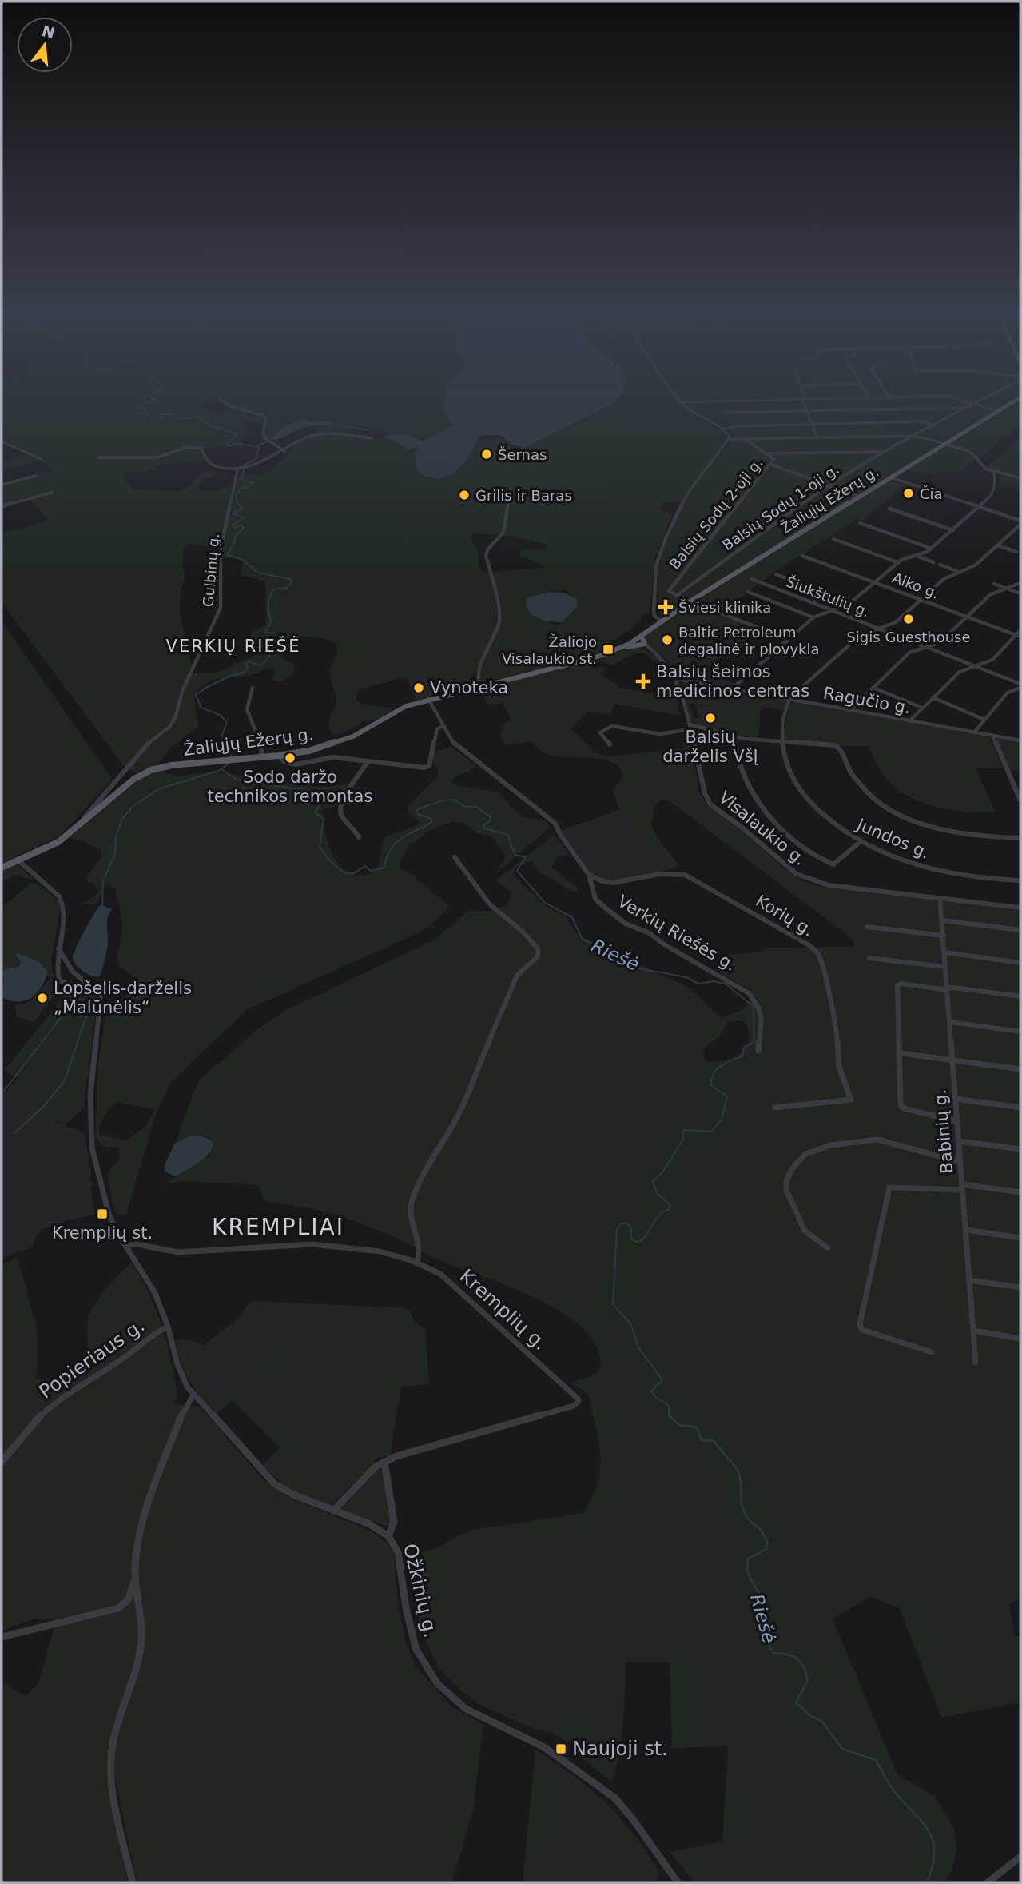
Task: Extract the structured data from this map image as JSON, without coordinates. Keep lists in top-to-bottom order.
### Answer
{
  "streets": {
    "main road": ["Žaliųjų Ežerų g."],
    "street": [
      "Balsių Sodų 1-oji g.",
      "Balsių Sodų 2-oji g.",
      "Gulbinų g.",
      "Alko g.",
      "Šiukštulių g.",
      "Ragučio g.",
      "Visalaukio g.",
      "Jundos g.",
      "Korių g.",
      "Verkių Riešės g.",
      "Babinių g.",
      "Kremplių g.",
      "Popieriaus g.",
      "Ožkinių g."
    ]
  },
  "crossings": [
    ["Žaliųjų Ežerų g.", "Balsių Sodų 2-oji g."],
    ["Žaliųjų Ežerų g.", "Gulbinų g."],
    ["Žaliųjų Ežerų g.", "Visalaukio g."],
    ["Žaliųjų Ežerų g.", "Verkių Riešės g."],
    ["Balsių Sodų 1-oji g.", "Balsių Sodų 2-oji g."],
    ["Ragučio g.", "Visalaukio g."],
    ["Ragučio g.", "Jundos g."],
    ["Visalaukio g.", "Babinių g."],
    ["Korių g.", "Verkių Riešės g."],
    ["Kremplių g.", "Popieriaus g."],
    ["Kremplių g.", "Ožkinių g."],
    ["Popieriaus g.", "Ožkinių g."]
  ],
  "districts": ["VERKIŲ RIEŠĖ", "KREMPLIAI"],
  "water": ["Riešė"],
  "places": {
    "other": [
      "Šernas",
      "Čia",
      "Grilis ir Baras",
      "Sigis Guesthouse",
      "Baltic Petroleum degalinė ir plovykla",
      "Vynoteka",
      "Balsių darželis VšĮ",
      "Sodo daržo technikos remontas",
      "Lopšelis-darželis „Malūnėlis“"
    ],
    "health": ["Šviesi klinika", "Balsių šeimos medicinos centras"],
    "transit": ["Žaliojo Visalaukio st.", "Kremplių st.", "Naujoji st."]
  },
  "north": "top"
}
